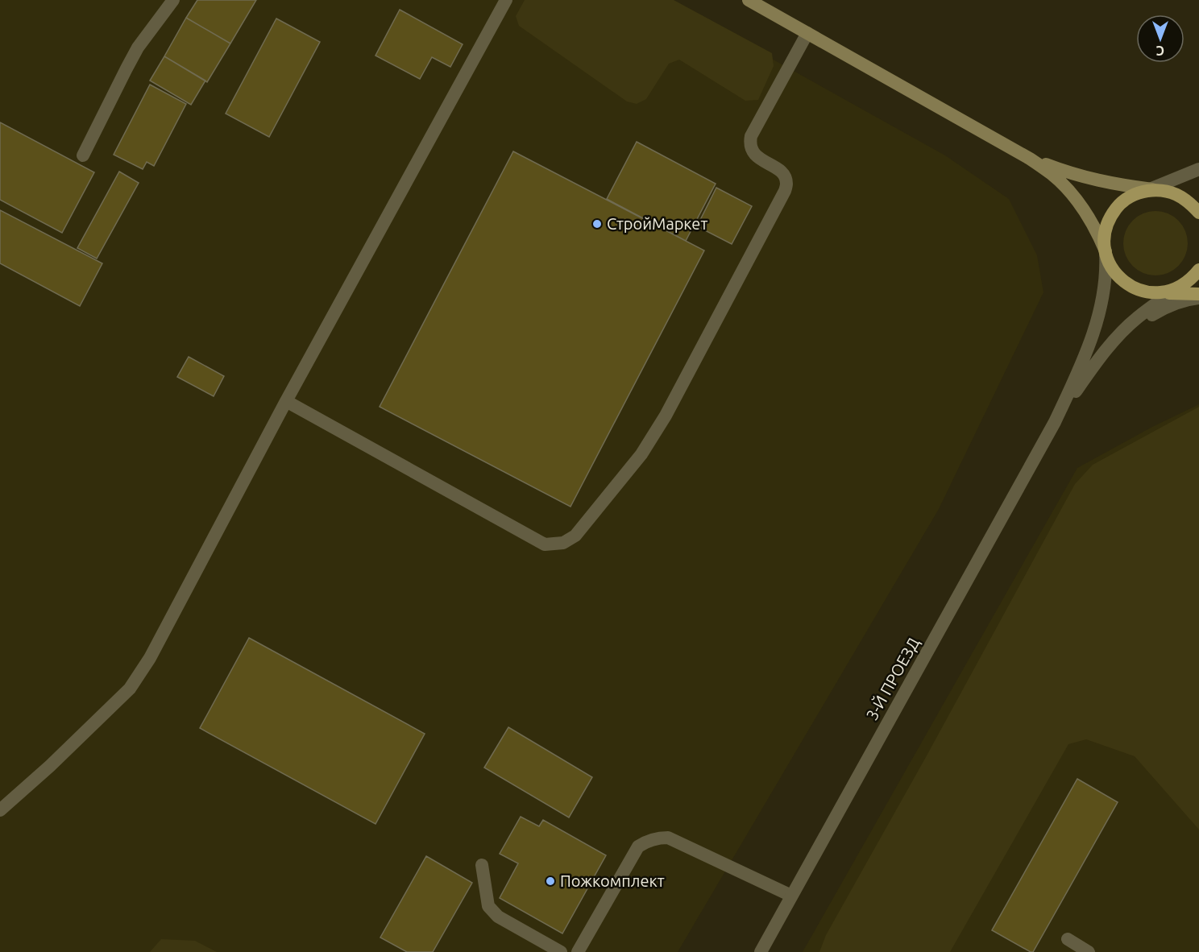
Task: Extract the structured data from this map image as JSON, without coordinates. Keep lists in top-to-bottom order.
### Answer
{
  "streets": {
    "street": ["3-Й ПРОЕЗД"]
  },
  "places": ["СтройМаркет", "Пожкомплект"],
  "north": "bottom"
}
